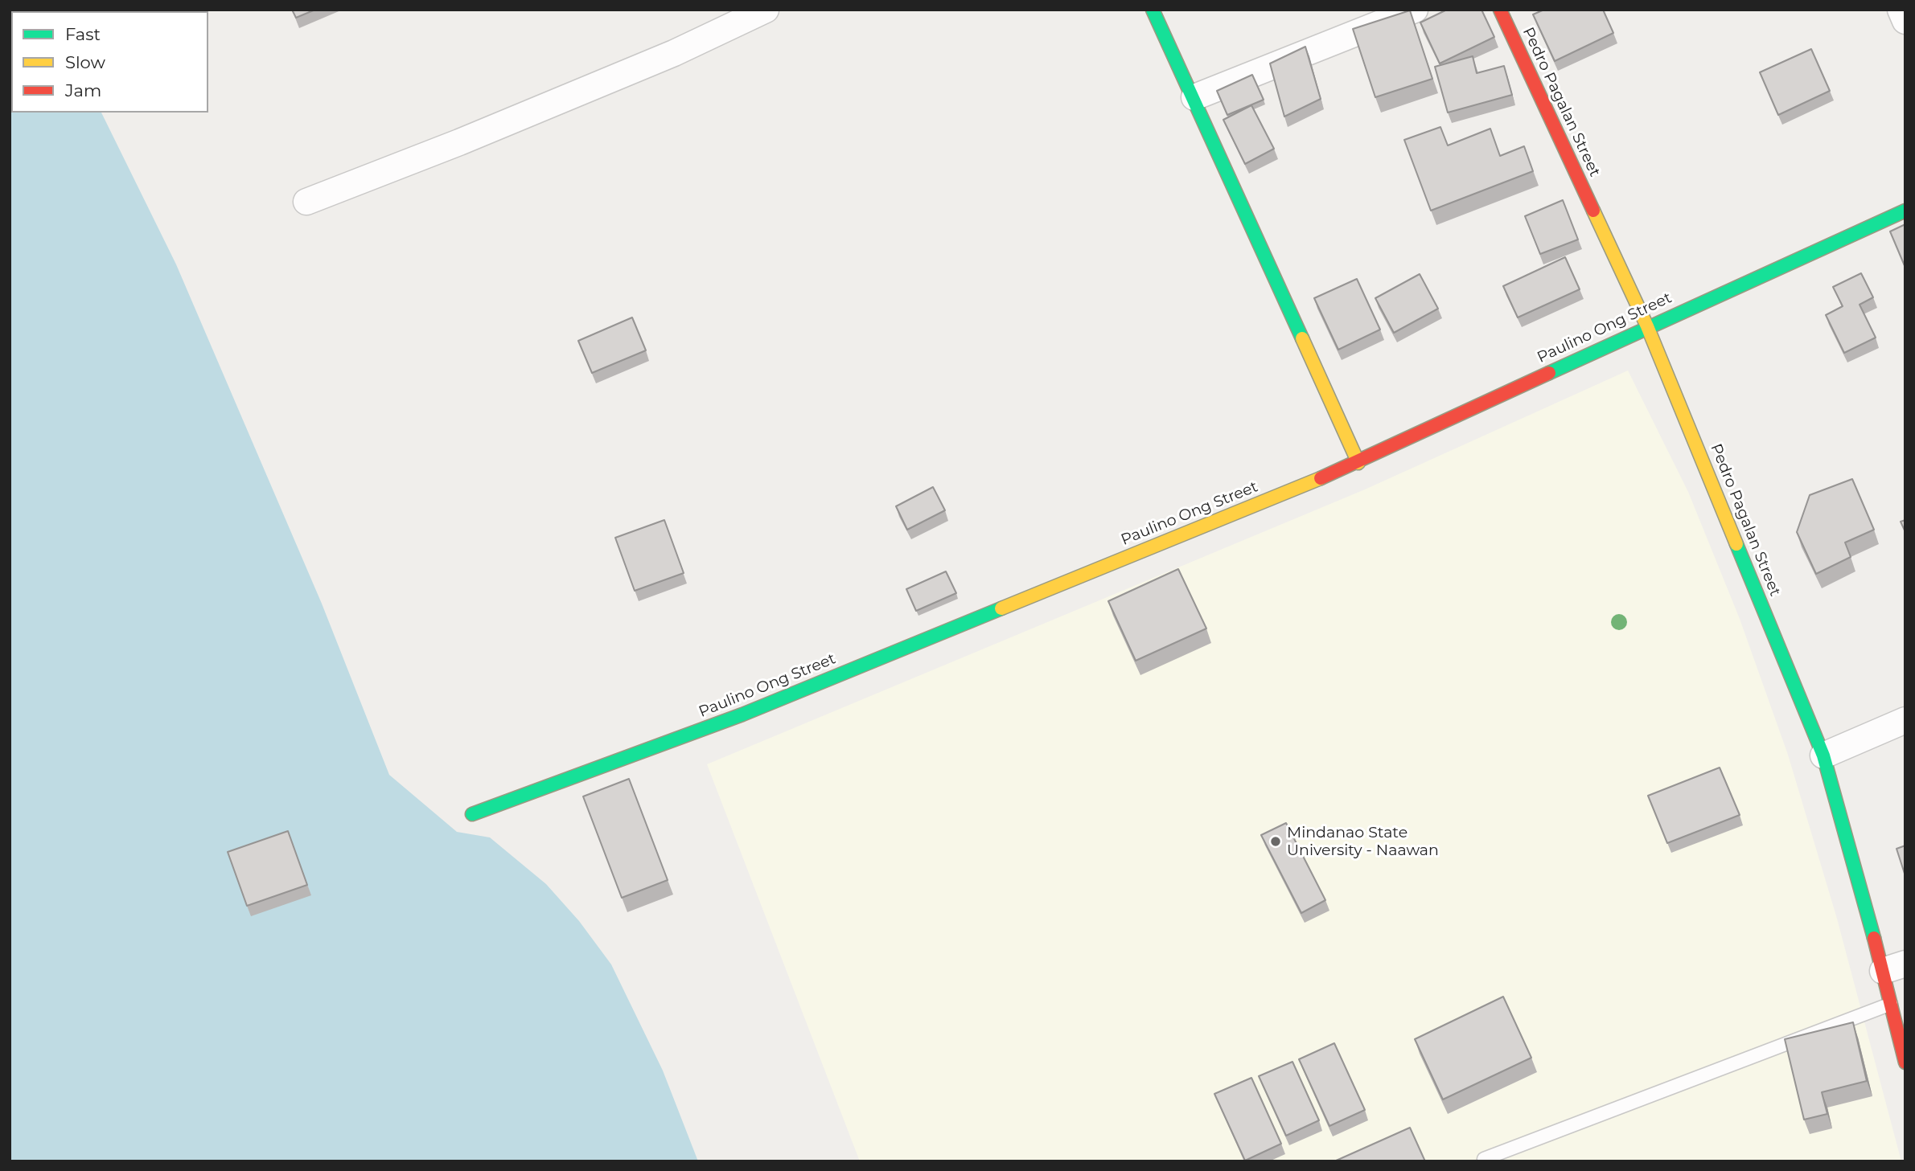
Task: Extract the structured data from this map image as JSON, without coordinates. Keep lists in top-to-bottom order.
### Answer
{
  "streets": {
    "street": ["Pedro Pagalan Street", "Paulino Ong Street"]
  },
  "crossings": [
    ["Pedro Pagalan Street", "Paulino Ong Street"]
  ],
  "places": ["Mindanao State University - Naawan"],
  "legend": ["Fast", "Slow", "Jam"]
}
